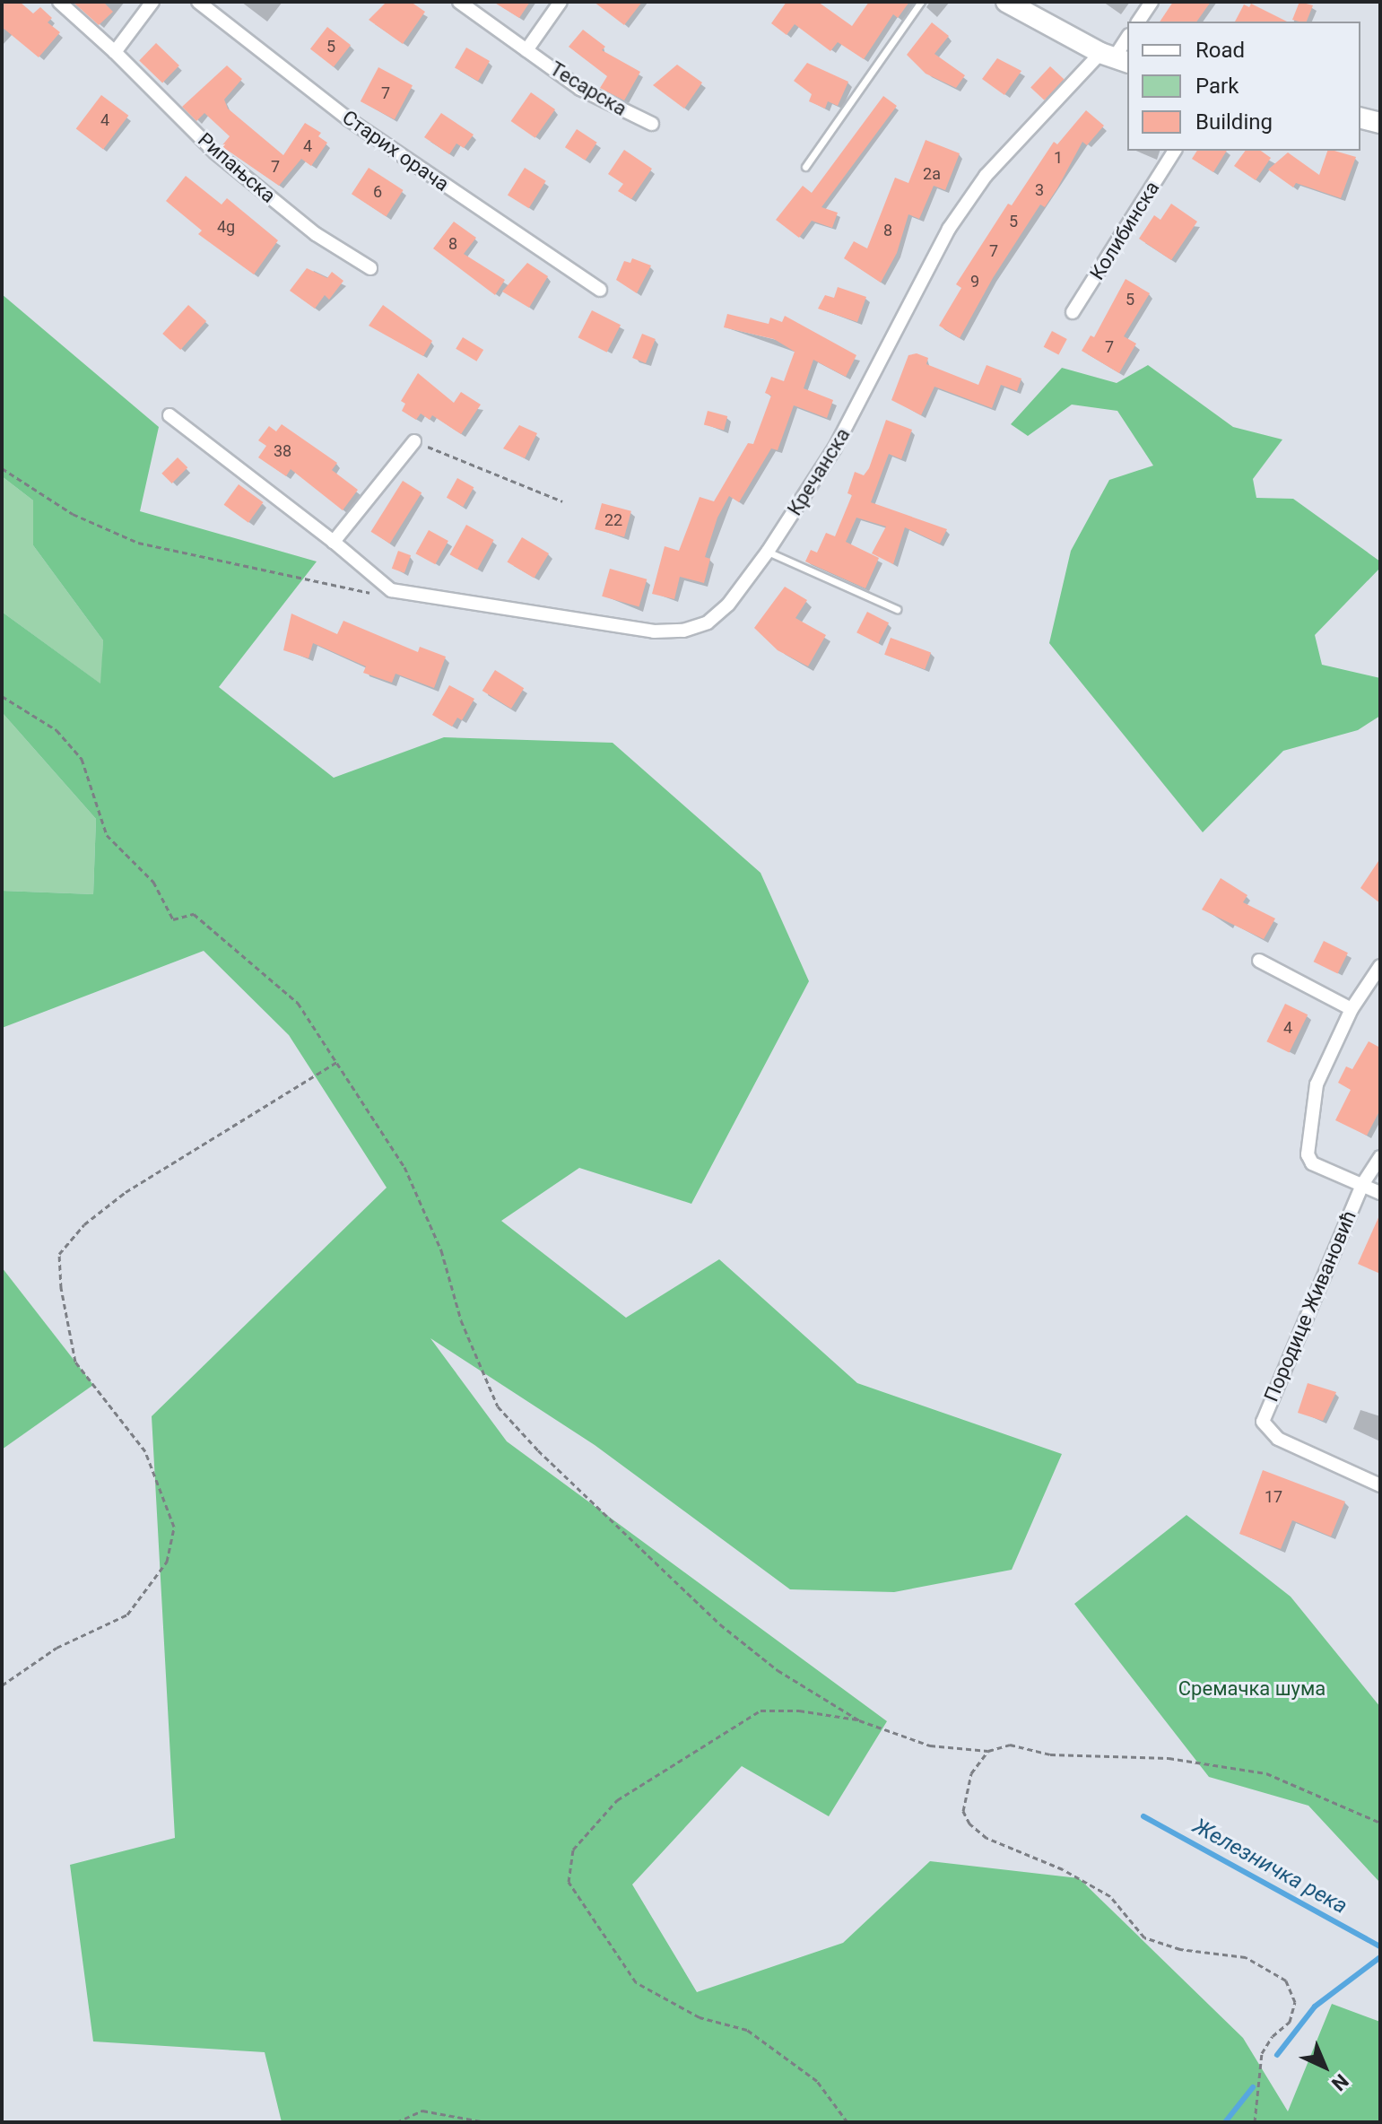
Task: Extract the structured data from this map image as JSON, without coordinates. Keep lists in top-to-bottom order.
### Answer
{
  "streets": {
    "street": [
      "Тесарска",
      "Старих орача",
      "Рипањска",
      "Колибинска",
      "Кречанска",
      "Породице Живановић"
    ]
  },
  "water": ["Железничка река"],
  "parks": ["Сремачка шума"],
  "house_numbers": [
    "5",
    "7",
    "4",
    "4",
    "1",
    "7",
    "2a",
    "3",
    "6",
    "5",
    "4g",
    "8",
    "8",
    "7",
    "9",
    "5",
    "7",
    "38",
    "22",
    "4",
    "17"
  ],
  "legend": ["Road", "Park", "Building"],
  "north": "bottom right"
}
